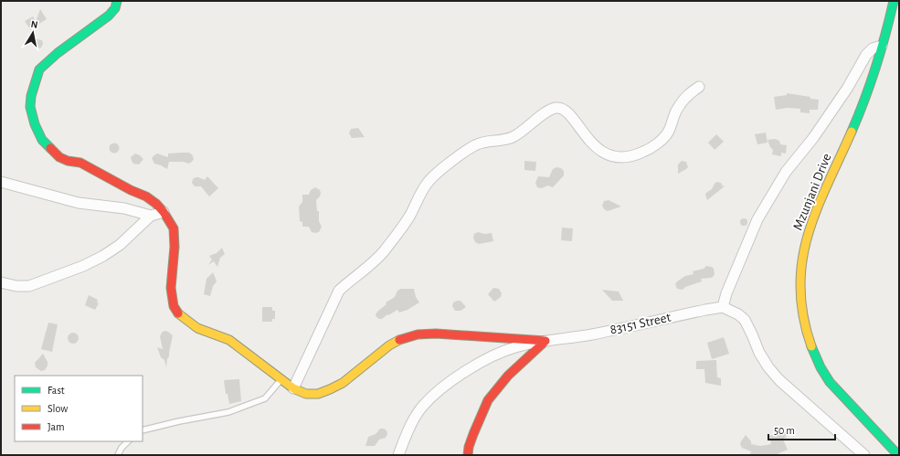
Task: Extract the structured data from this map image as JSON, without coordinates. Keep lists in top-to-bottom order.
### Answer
{
  "streets": {
    "street": ["Mzunjani Drive", "83151 Street"]
  },
  "legend": ["Fast", "Slow", "Jam"],
  "scale_bar": "50 m",
  "north": "top"
}
